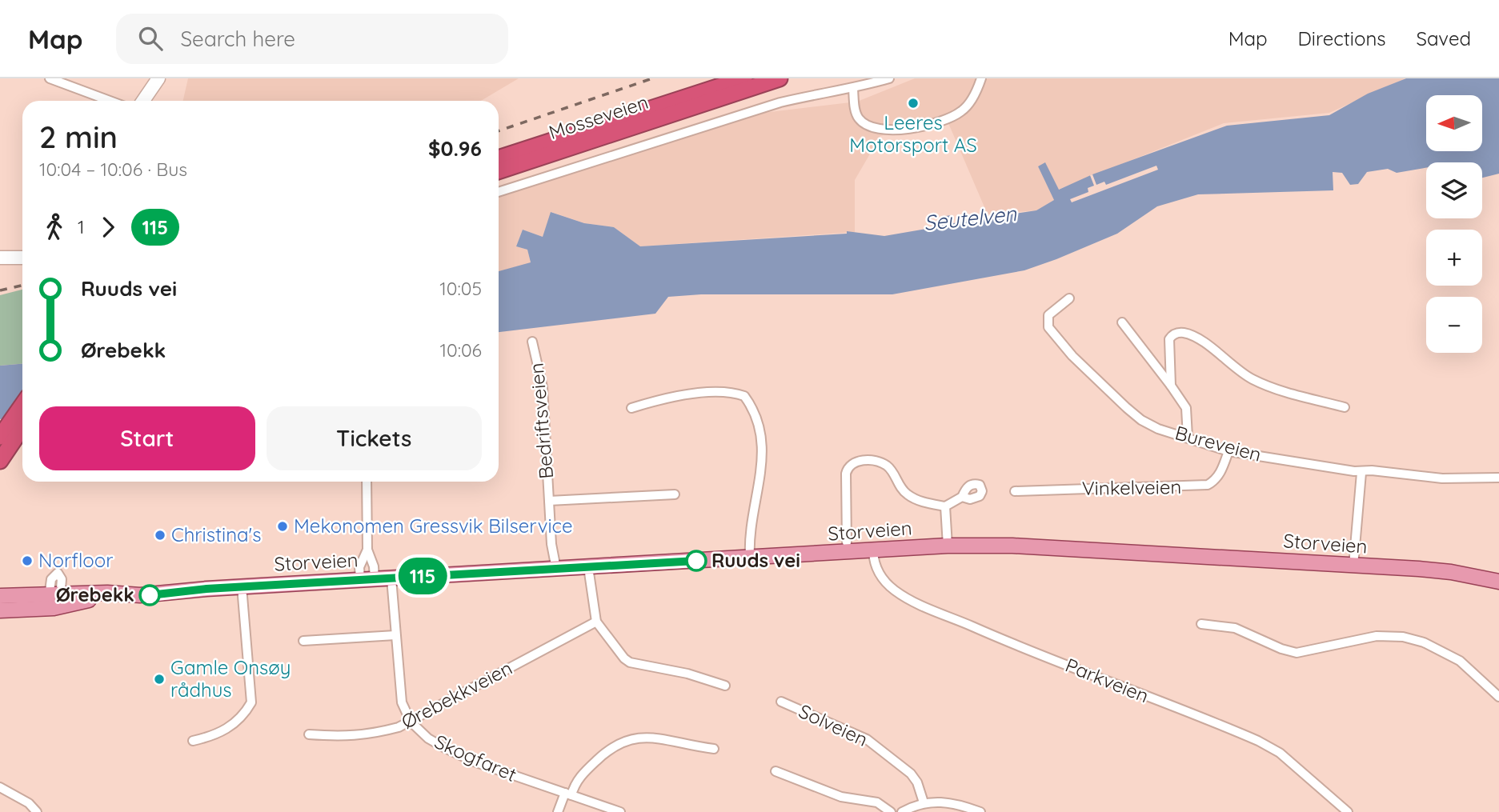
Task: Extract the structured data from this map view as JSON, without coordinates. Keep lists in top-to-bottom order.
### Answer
{
  "streets": {
    "highway": ["Mosseveien"],
    "main road": ["Storveien"],
    "street": [
      "Bedriftsveien",
      "Bureveien",
      "Vinkelveien",
      "Parkveien",
      "Ørebekkveien",
      "Solveien",
      "Skogfaret"
    ]
  },
  "crossings": [
    ["Bedriftsveien", "Storveien"],
    ["Bureveien", "Vinkelveien"],
    ["Storveien", "Parkveien"],
    ["Storveien", "Skogfaret"],
    ["Ørebekkveien", "Skogfaret"]
  ],
  "water": ["Seutelven"],
  "places": [
    "Leeres Motorsport AS",
    "Mekonomen Gressvik Bilservice",
    "Christina's",
    "Norfloor",
    "Ruuds vei",
    "Ørebekk",
    "Gamle Onsøy rådhus"
  ],
  "lines": ["bus line 115"],
  "north": "left",
  "page": {
    "header": "Map",
    "search": "Search here",
    "nav": ["Map", "Directions", "Saved"],
    "on_map": "115",
    "map_buttons": ["+", "−"],
    "heading": ["2 min", "10:04 – 10:06 · Bus", "$0.96"],
    "legs": ["1", "115"],
    "list": [
      {
        "name": "Ruuds vei",
        "value": "10:05"
      },
      {
        "name": "Ørebekk",
        "value": "10:06"
      }
    ],
    "buttons": ["Start", "Tickets"]
  }
}
